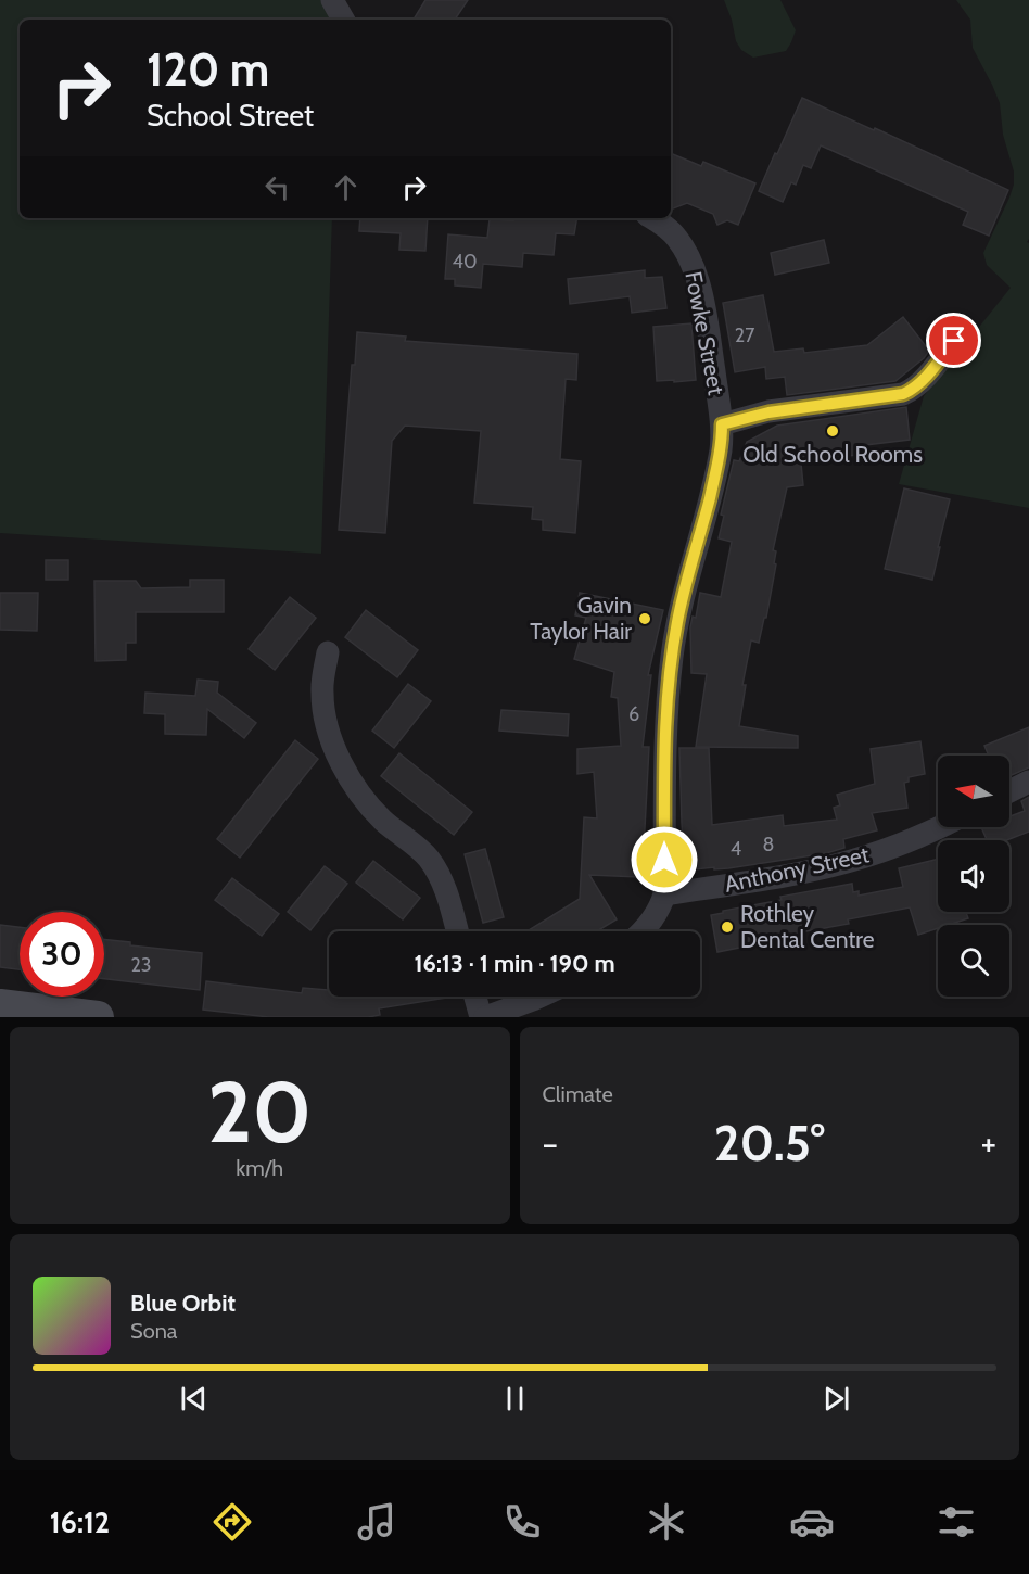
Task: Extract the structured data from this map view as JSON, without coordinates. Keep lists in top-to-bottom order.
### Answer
{
  "streets": {
    "street": ["Fowke Street", "Anthony Street"]
  },
  "crossings": [
    ["Fowke Street", "Anthony Street"]
  ],
  "places": ["Old School Rooms", "Gavin Taylor Hair", "Rothley Dental Centre"],
  "house_numbers": [
    "40",
    "27",
    "6",
    "8",
    "4",
    "23"
  ],
  "north": "left",
  "page": {
    "turn": ["120 m", "School Street"],
    "limit": "30",
    "trip": "16:13 · 1 min · 190 m",
    "tile": [
      ["20", "km/h"],
      "Climate"
    ],
    "heat": ["−", "20.5°", "+"],
    "song": ["Blue Orbit", "Sona"],
    "tabs": "16:12"
  }
}
